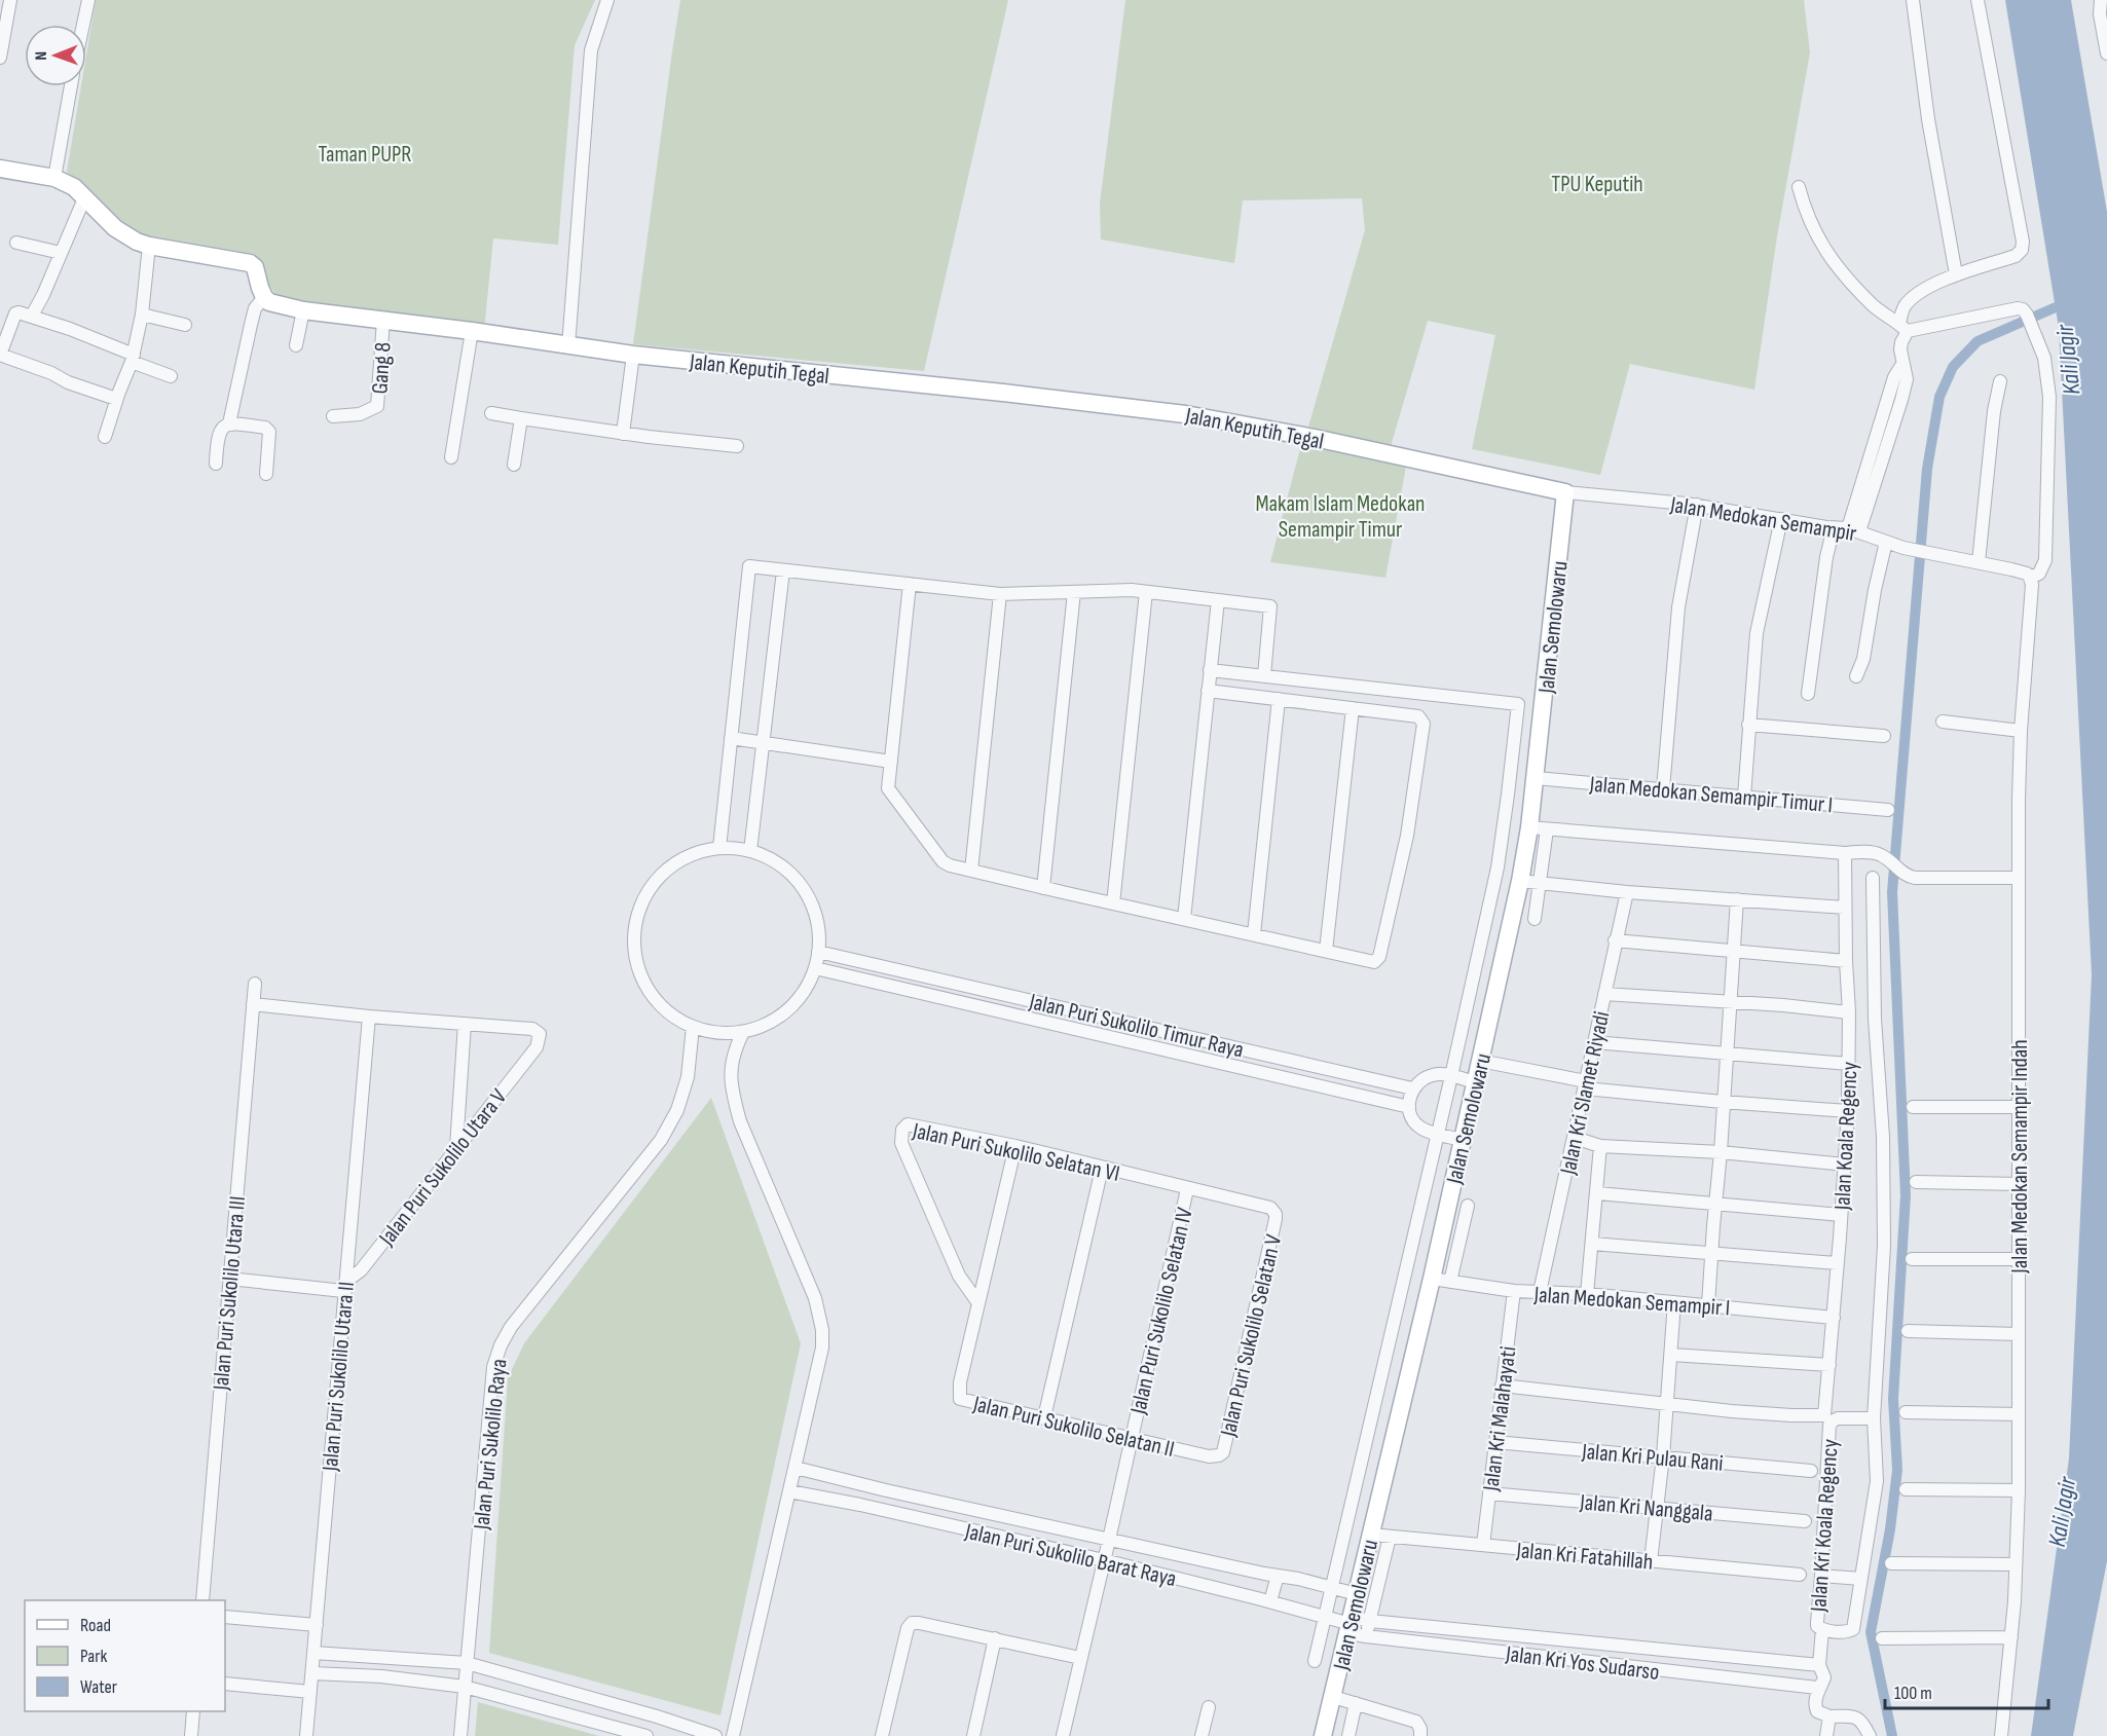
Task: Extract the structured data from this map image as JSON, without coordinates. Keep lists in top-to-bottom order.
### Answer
{
  "streets": {
    "main road": ["Jalan Keputih Tegal", "Jalan Semolowaru"],
    "street": [
      "Gang 8",
      "Jalan Medokan Semampir",
      "Jalan Medokan Semampir Timur I",
      "Jalan Puri Sukolilo Timur Raya",
      "Jalan Kri Slamet Riyadi",
      "Jalan Koala Regency",
      "Jalan Puri Sukolilo Selatan VI",
      "Jalan Medokan Semampir Indah",
      "Jalan Puri Sukolilo Utara V",
      "Jalan Puri Sukolilo Utara III",
      "Jalan Medokan Semampir I",
      "Jalan Puri Sukolilo Selatan IV",
      "Jalan Puri Sukolilo Selatan V",
      "Jalan Puri Sukolilo Utara II",
      "Jalan Kri Malahayati",
      "Jalan Puri Sukolilo Selatan II",
      "Jalan Puri Sukolilo Raya",
      "Jalan Kri Pulau Rani",
      "Jalan Kri Nanggala",
      "Jalan Kri Koala Regency",
      "Jalan Puri Sukolilo Barat Raya",
      "Jalan Kri Fatahillah",
      "Jalan Kri Yos Sudarso"
    ]
  },
  "crossings": [
    ["Gang 8", "Jalan Keputih Tegal"],
    ["Jalan Keputih Tegal", "Jalan Medokan Semampir"],
    ["Jalan Keputih Tegal", "Jalan Semolowaru"],
    ["Jalan Medokan Semampir", "Jalan Semolowaru"],
    ["Jalan Medokan Semampir", "Jalan Medokan Semampir Indah"],
    ["Jalan Semolowaru", "Jalan Medokan Semampir Timur I"],
    ["Jalan Semolowaru", "Jalan Medokan Semampir I"],
    ["Jalan Semolowaru", "Jalan Puri Sukolilo Barat Raya"],
    ["Jalan Semolowaru", "Jalan Kri Fatahillah"],
    ["Jalan Semolowaru", "Jalan Kri Yos Sudarso"],
    ["Jalan Puri Sukolilo Timur Raya", "Jalan Puri Sukolilo Raya"],
    ["Jalan Kri Slamet Riyadi", "Jalan Medokan Semampir I"],
    ["Jalan Koala Regency", "Jalan Medokan Semampir I"],
    ["Jalan Koala Regency", "Jalan Kri Koala Regency"],
    ["Jalan Puri Sukolilo Selatan VI", "Jalan Puri Sukolilo Selatan IV"],
    ["Jalan Puri Sukolilo Selatan VI", "Jalan Puri Sukolilo Selatan V"],
    ["Jalan Puri Sukolilo Selatan VI", "Jalan Puri Sukolilo Selatan II"],
    ["Jalan Puri Sukolilo Utara V", "Jalan Puri Sukolilo Utara II"],
    ["Jalan Medokan Semampir I", "Jalan Kri Malahayati"],
    ["Jalan Puri Sukolilo Selatan IV", "Jalan Puri Sukolilo Selatan II"],
    ["Jalan Puri Sukolilo Selatan IV", "Jalan Puri Sukolilo Barat Raya"],
    ["Jalan Puri Sukolilo Selatan V", "Jalan Puri Sukolilo Selatan II"],
    ["Jalan Kri Malahayati", "Jalan Kri Pulau Rani"],
    ["Jalan Kri Malahayati", "Jalan Kri Nanggala"],
    ["Jalan Kri Malahayati", "Jalan Kri Fatahillah"],
    ["Jalan Kri Koala Regency", "Jalan Kri Yos Sudarso"],
    ["Jalan Puri Sukolilo Barat Raya", "Jalan Kri Yos Sudarso"]
  ],
  "water": ["Kali Jagir"],
  "parks": ["Taman PUPR", "TPU Keputih", "Makam Islam Medokan Semampir Timur"],
  "legend": ["Road", "Park", "Water"],
  "scale_bar": "100 m",
  "north": "left"
}
